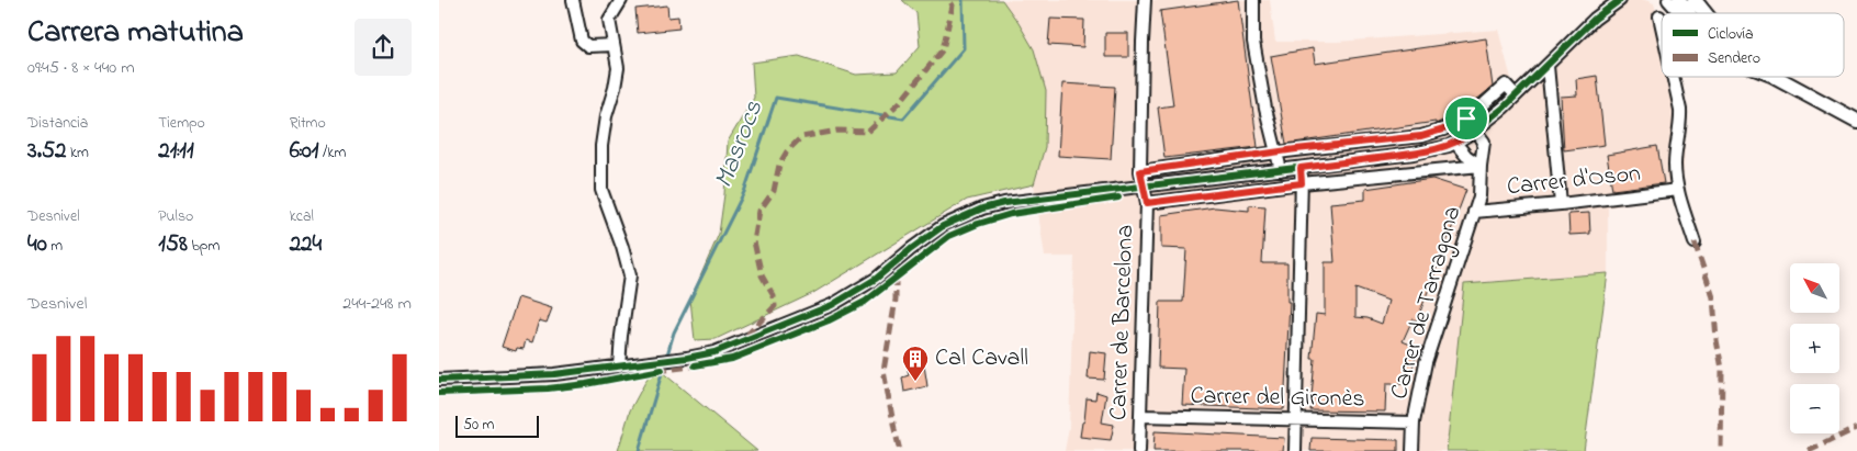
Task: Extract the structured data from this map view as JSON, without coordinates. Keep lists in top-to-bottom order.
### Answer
{
  "streets": {
    "street": [
      "Carrer d'Oson",
      "Carrer de Tarragona",
      "Carrer de Barcelona",
      "Carrer del Gironès"
    ]
  },
  "crossings": [
    ["Carrer d'Oson", "Carrer de Tarragona"],
    ["Carrer de Tarragona", "Carrer del Gironès"],
    ["Carrer de Barcelona", "Carrer del Gironès"]
  ],
  "water": ["Masrocs"],
  "places": {
    "building": ["Cal Cavall"]
  },
  "legend": ["Ciclovía", "Sendero"],
  "scale_bar": "50 m",
  "north": "top left",
  "page": {
    "heading": ["Carrera matutina", "09:45 · 8 × 440 m"],
    "stats": [
      ["Distancia", "3.52 km"],
      ["Tiempo", "21:11"],
      ["Ritmo", "6:01 /km"],
      ["Desnivel", "40 m"],
      ["Pulso", "158 bpm"],
      ["kcal", "224"]
    ],
    "map_buttons": ["+", "−"],
    "chart": ["Desnivel", "244–248 m"],
    "scale": "50 m"
  }
}
